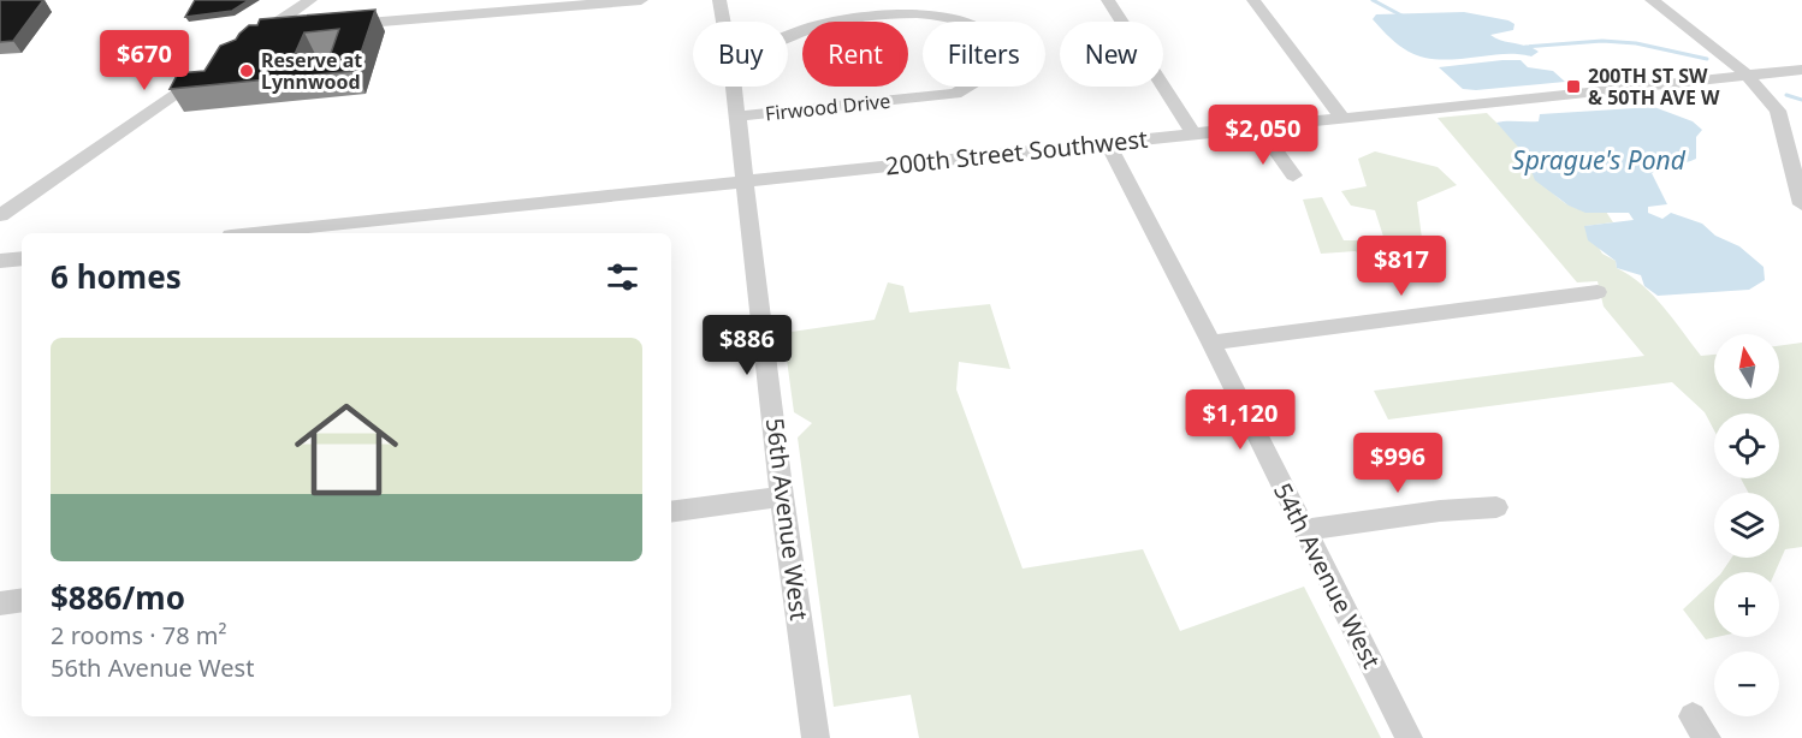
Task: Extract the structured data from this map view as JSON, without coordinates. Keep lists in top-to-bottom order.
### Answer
{
  "streets": {
    "street": [
      "Firwood Drive",
      "200th Street Southwest",
      "56th Avenue West",
      "54th Avenue West"
    ]
  },
  "crossings": [
    ["Firwood Drive", "56th Avenue West"],
    ["200th Street Southwest", "56th Avenue West"],
    ["200th Street Southwest", "54th Avenue West"]
  ],
  "water": ["Sprague's Pond"],
  "places": {
    "other": ["Reserve at Lynnwood"],
    "transit": ["200TH ST SW & 50TH AVE W"]
  },
  "north": "top",
  "page": {
    "chip": [
      "Buy",
      "Rent",
      "Filters",
      "New"
    ],
    "price": [
      "$670",
      "$2,050",
      "$817",
      "$886",
      "$1,120",
      "$996"
    ],
    "heading": "6 homes",
    "list": [
      {
        "name": "$886/mo",
        "note": "2 rooms · 78 m² · 56th Avenue West"
      }
    ],
    "map_buttons": ["+", "−"]
  }
}
